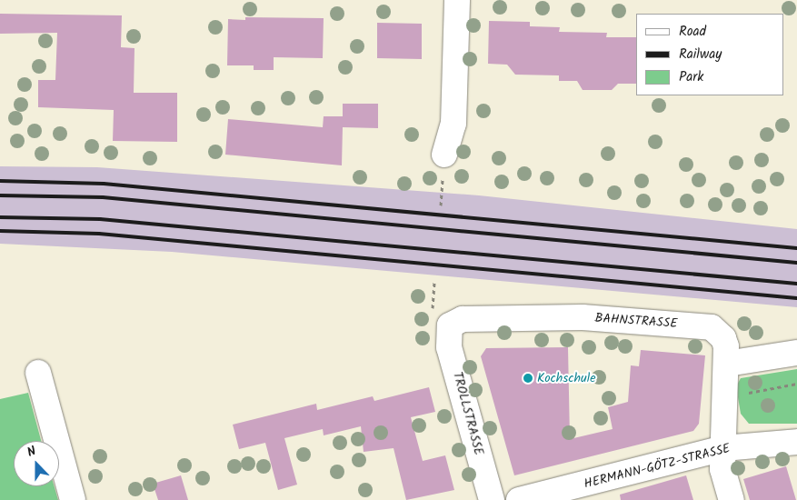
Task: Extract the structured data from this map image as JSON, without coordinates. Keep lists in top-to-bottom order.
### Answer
{
  "streets": {
    "street": ["BAHNSTRASSE", "TROLLSTRASSE", "HERMANN-GÖTZ-STRASSE"]
  },
  "crossings": [
    ["BAHNSTRASSE", "TROLLSTRASSE"],
    ["BAHNSTRASSE", "HERMANN-GÖTZ-STRASSE"]
  ],
  "places": ["Kochschule"],
  "legend": ["Road", "Railway", "Park"],
  "north": "top"
}
